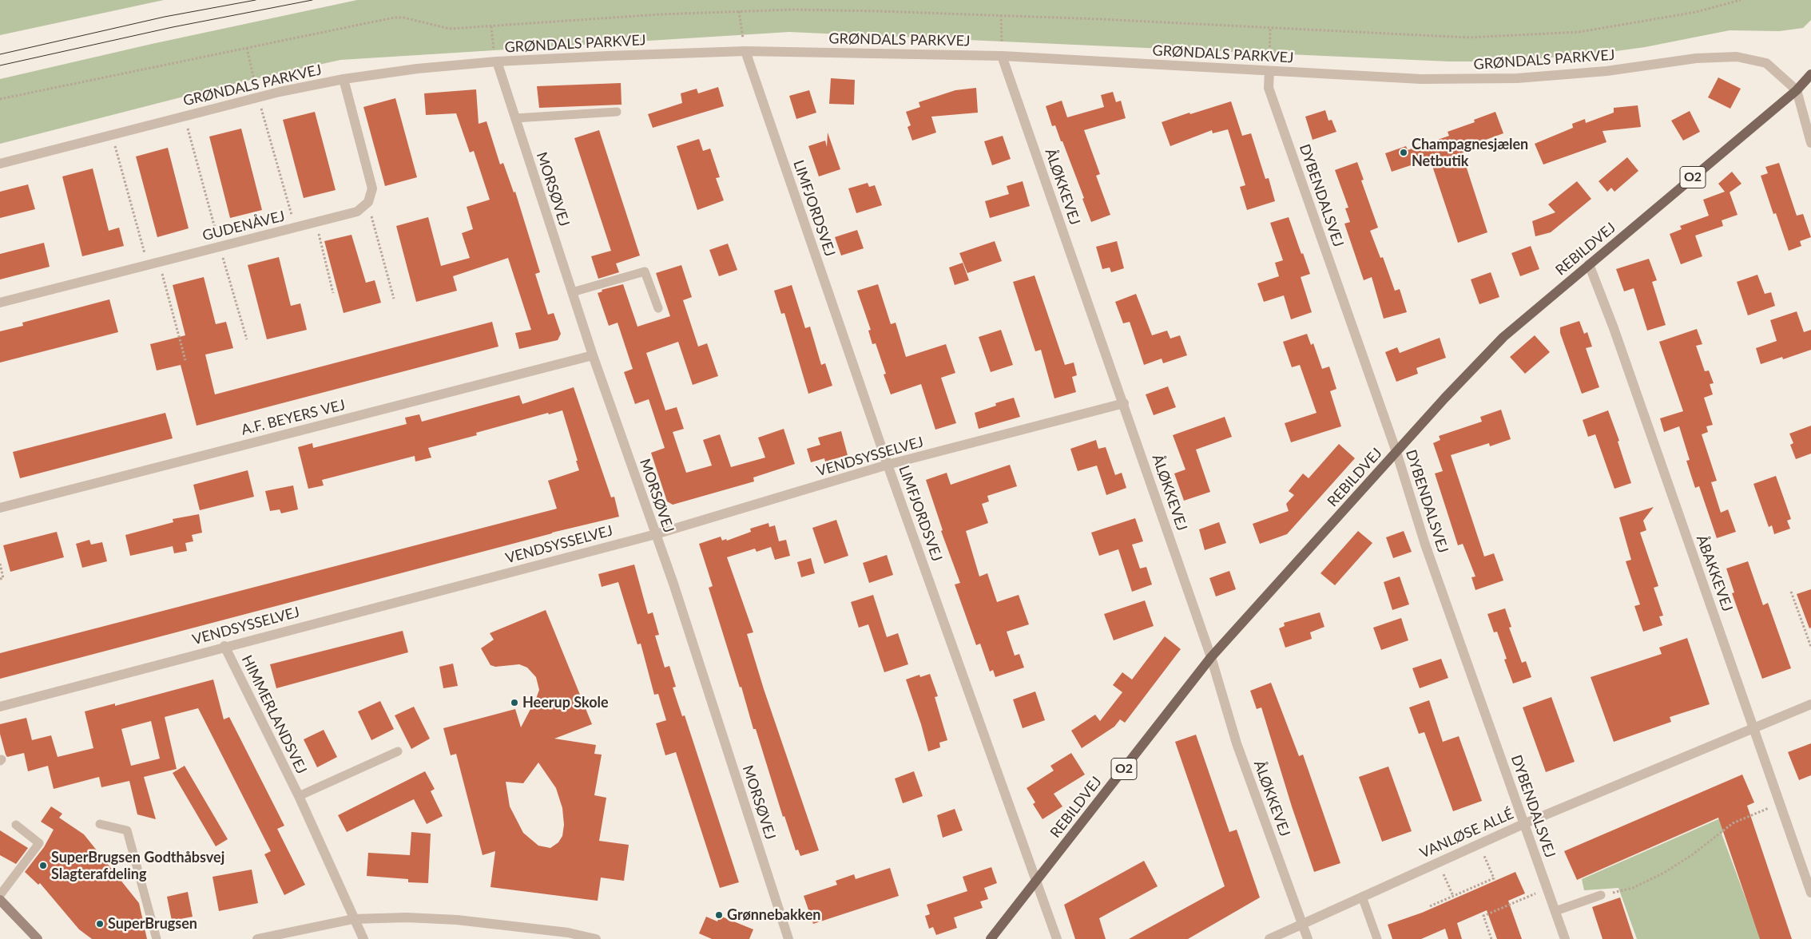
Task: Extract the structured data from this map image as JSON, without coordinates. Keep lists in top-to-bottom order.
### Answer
{
  "streets": {
    "main road": ["O2", "REBILDVEJ"],
    "street": [
      "GRØNDALS PARKVEJ",
      "ÅLØKKEVEJ",
      "MORSØVEJ",
      "DYBENDALSVEJ",
      "LIMFJORDSVEJ",
      "GUDENÅVEJ",
      "A.F. BEYERS VEJ",
      "VENDSYSSELVEJ",
      "ÅBAKKEVEJ",
      "HIMMERLANDSVEJ",
      "VANLØSE ALLÉ"
    ]
  },
  "crossings": [
    ["GRØNDALS PARKVEJ", "O2"],
    ["GRØNDALS PARKVEJ", "ÅLØKKEVEJ"],
    ["GRØNDALS PARKVEJ", "MORSØVEJ"],
    ["GRØNDALS PARKVEJ", "DYBENDALSVEJ"],
    ["GRØNDALS PARKVEJ", "LIMFJORDSVEJ"],
    ["GRØNDALS PARKVEJ", "REBILDVEJ"],
    ["O2", "REBILDVEJ"],
    ["ÅLØKKEVEJ", "REBILDVEJ"],
    ["ÅLØKKEVEJ", "VENDSYSSELVEJ"],
    ["ÅLØKKEVEJ", "VANLØSE ALLÉ"],
    ["MORSØVEJ", "A.F. BEYERS VEJ"],
    ["MORSØVEJ", "VENDSYSSELVEJ"],
    ["DYBENDALSVEJ", "REBILDVEJ"],
    ["DYBENDALSVEJ", "VANLØSE ALLÉ"],
    ["LIMFJORDSVEJ", "REBILDVEJ"],
    ["LIMFJORDSVEJ", "VENDSYSSELVEJ"],
    ["REBILDVEJ", "ÅBAKKEVEJ"],
    ["VENDSYSSELVEJ", "HIMMERLANDSVEJ"],
    ["ÅBAKKEVEJ", "VANLØSE ALLÉ"]
  ],
  "places": [
    "Champagnesjælen Netbutik",
    "Heerup Skole",
    "SuperBrugsen Godthåbsvej Slagterafdeling",
    "Grønnebakken",
    "SuperBrugsen"
  ]
}
